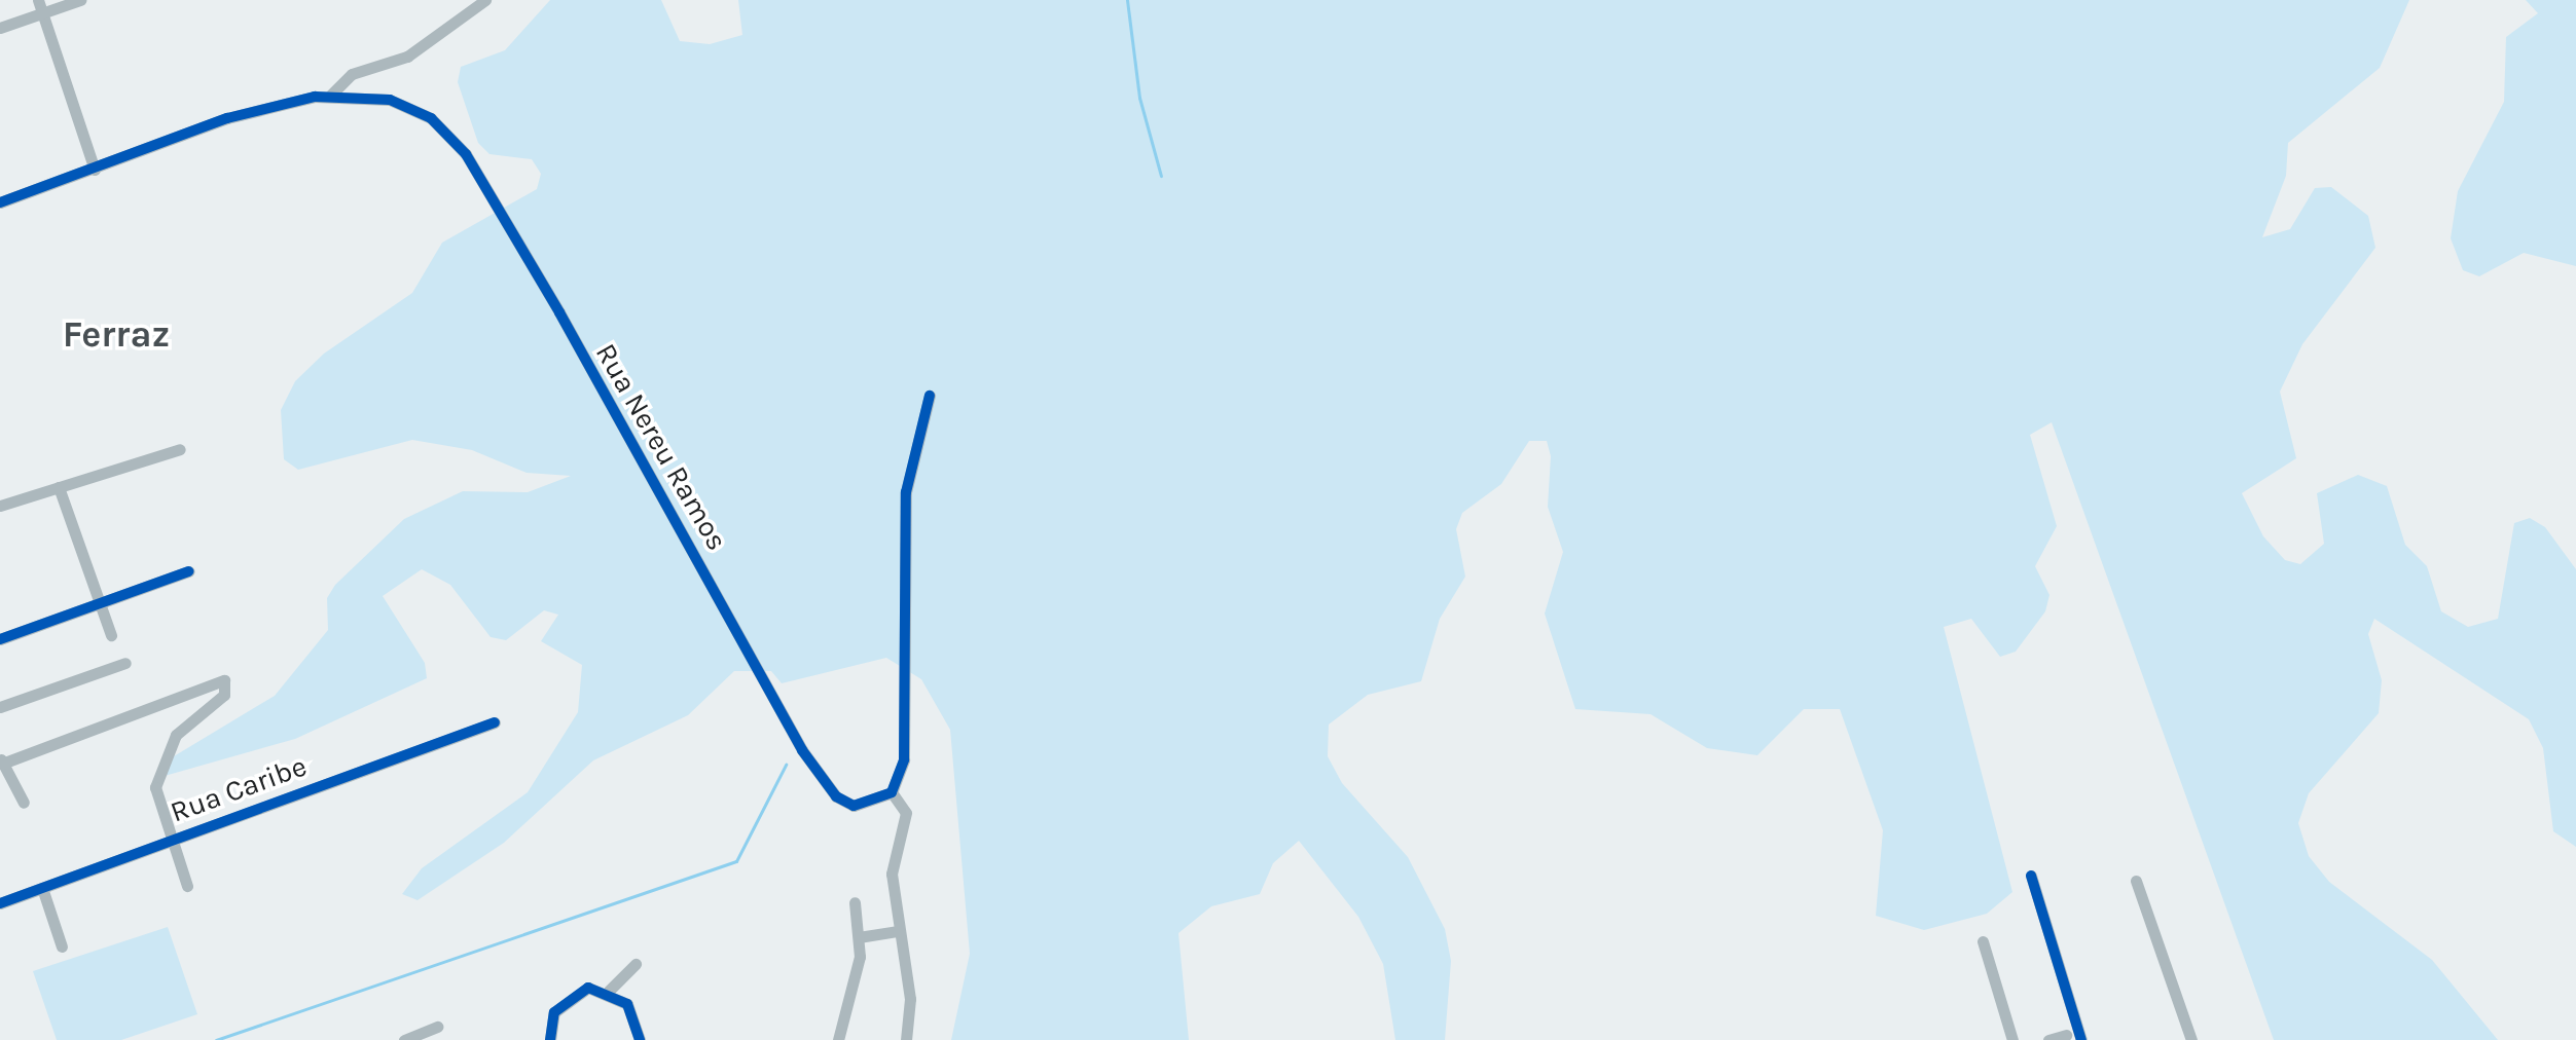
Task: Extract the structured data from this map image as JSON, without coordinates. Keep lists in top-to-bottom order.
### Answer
{
  "streets": {
    "street": ["Rua Nereu Ramos", "Rua Caribe"]
  },
  "districts": ["Ferraz"]
}
